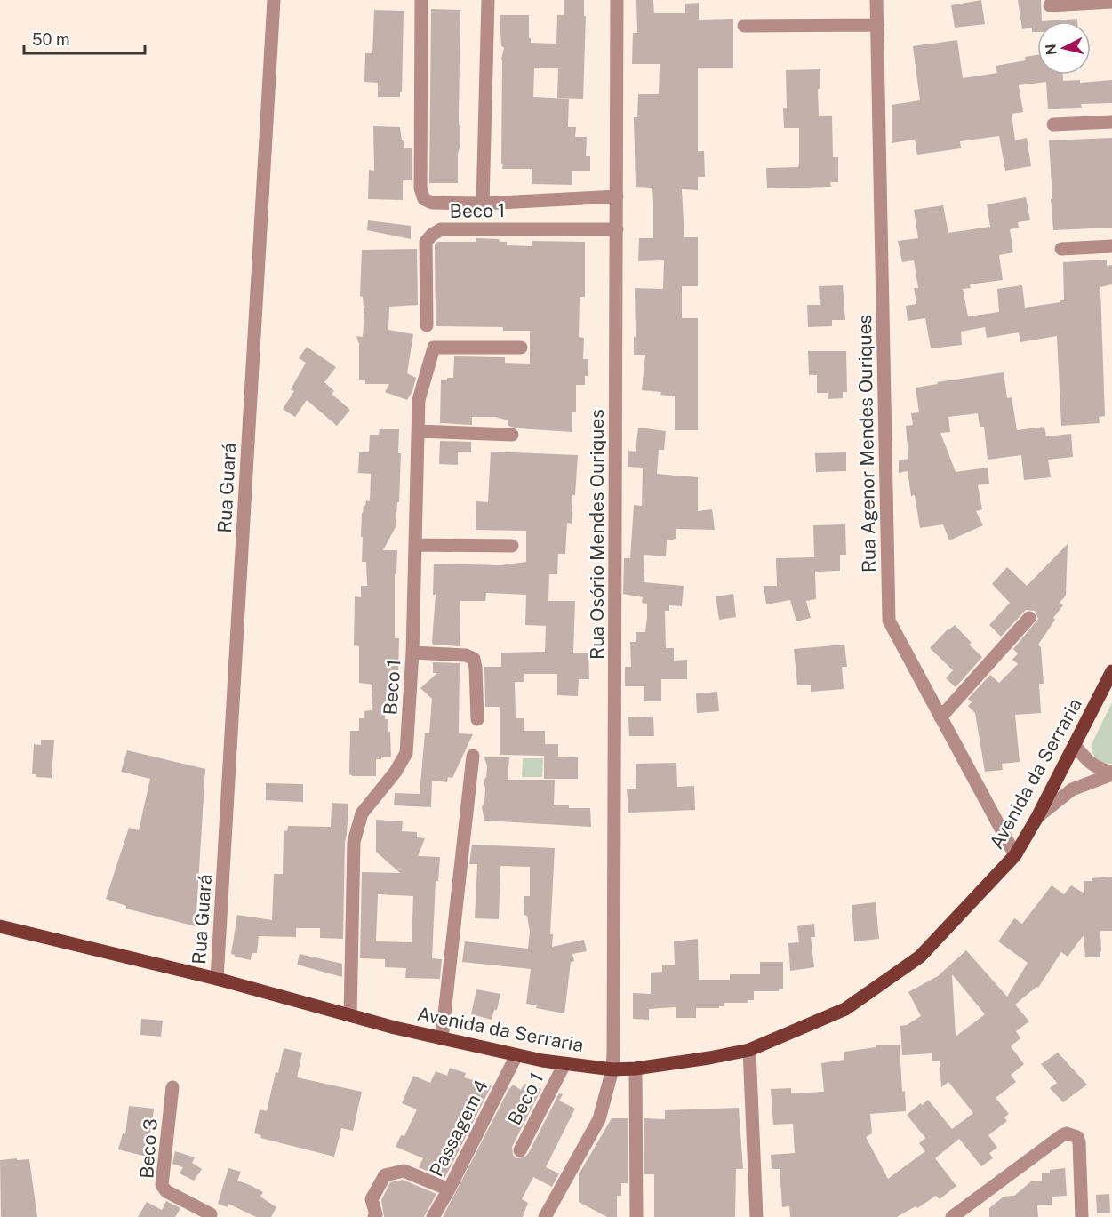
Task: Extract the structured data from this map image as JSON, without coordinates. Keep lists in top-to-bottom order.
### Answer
{
  "streets": {
    "main road": ["Avenida da Serraria"],
    "street": [
      "Beco 1",
      "Rua Agenor Mendes Ouriques",
      "Rua Guará",
      "Rua Osório Mendes Ouriques",
      "Passagem 4",
      "Beco 3"
    ]
  },
  "crossings": [
    ["Beco 1", "Rua Osório Mendes Ouriques"],
    ["Beco 1", "Avenida da Serraria"],
    ["Rua Agenor Mendes Ouriques", "Avenida da Serraria"],
    ["Rua Guará", "Avenida da Serraria"],
    ["Rua Osório Mendes Ouriques", "Avenida da Serraria"],
    ["Avenida da Serraria", "Passagem 4"]
  ],
  "scale_bar": "50 m",
  "north": "left"
}
